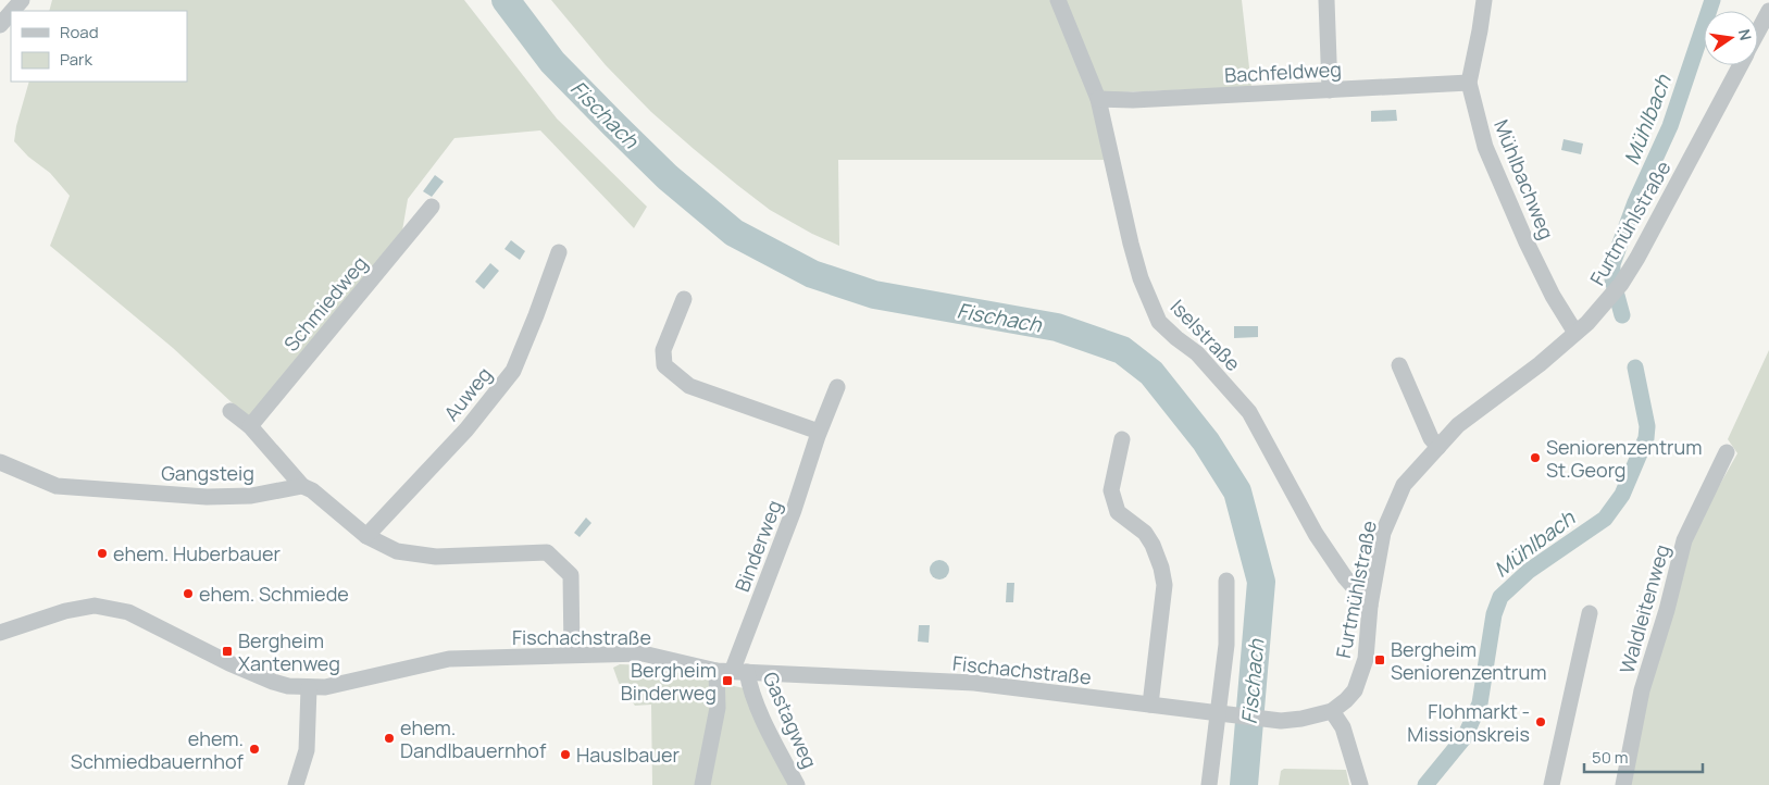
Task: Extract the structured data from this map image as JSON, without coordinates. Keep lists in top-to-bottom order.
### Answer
{
  "streets": {
    "street": [
      "Bachfeldweg",
      "Mühlbachweg",
      "Furtmühlstraße",
      "Schmiedweg",
      "Iselstraße",
      "Auweg",
      "Gangsteig",
      "Binderweg",
      "Waldleitenweg",
      "Fischachstraße",
      "Gastagweg"
    ]
  },
  "crossings": [
    ["Bachfeldweg", "Mühlbachweg"],
    ["Bachfeldweg", "Iselstraße"],
    ["Mühlbachweg", "Furtmühlstraße"],
    ["Furtmühlstraße", "Iselstraße"],
    ["Furtmühlstraße", "Fischachstraße"],
    ["Binderweg", "Fischachstraße"],
    ["Binderweg", "Gastagweg"],
    ["Fischachstraße", "Gastagweg"]
  ],
  "water": ["Fischach", "Mühlbach"],
  "places": {
    "other": [
      "Seniorenzentrum St.Georg",
      "ehem. Huberbauer",
      "ehem. Schmiede",
      "Flohmarkt - Missionskreis",
      "ehem. Dandlbauernhof",
      "ehem. Schmiedbauernhof",
      "Hauslbauer"
    ],
    "transit": ["Bergheim Xantenweg", "Bergheim Seniorenzentrum", "Bergheim Binderweg"]
  },
  "legend": ["Road", "Park"],
  "scale_bar": "50 m",
  "north": "right"
}
